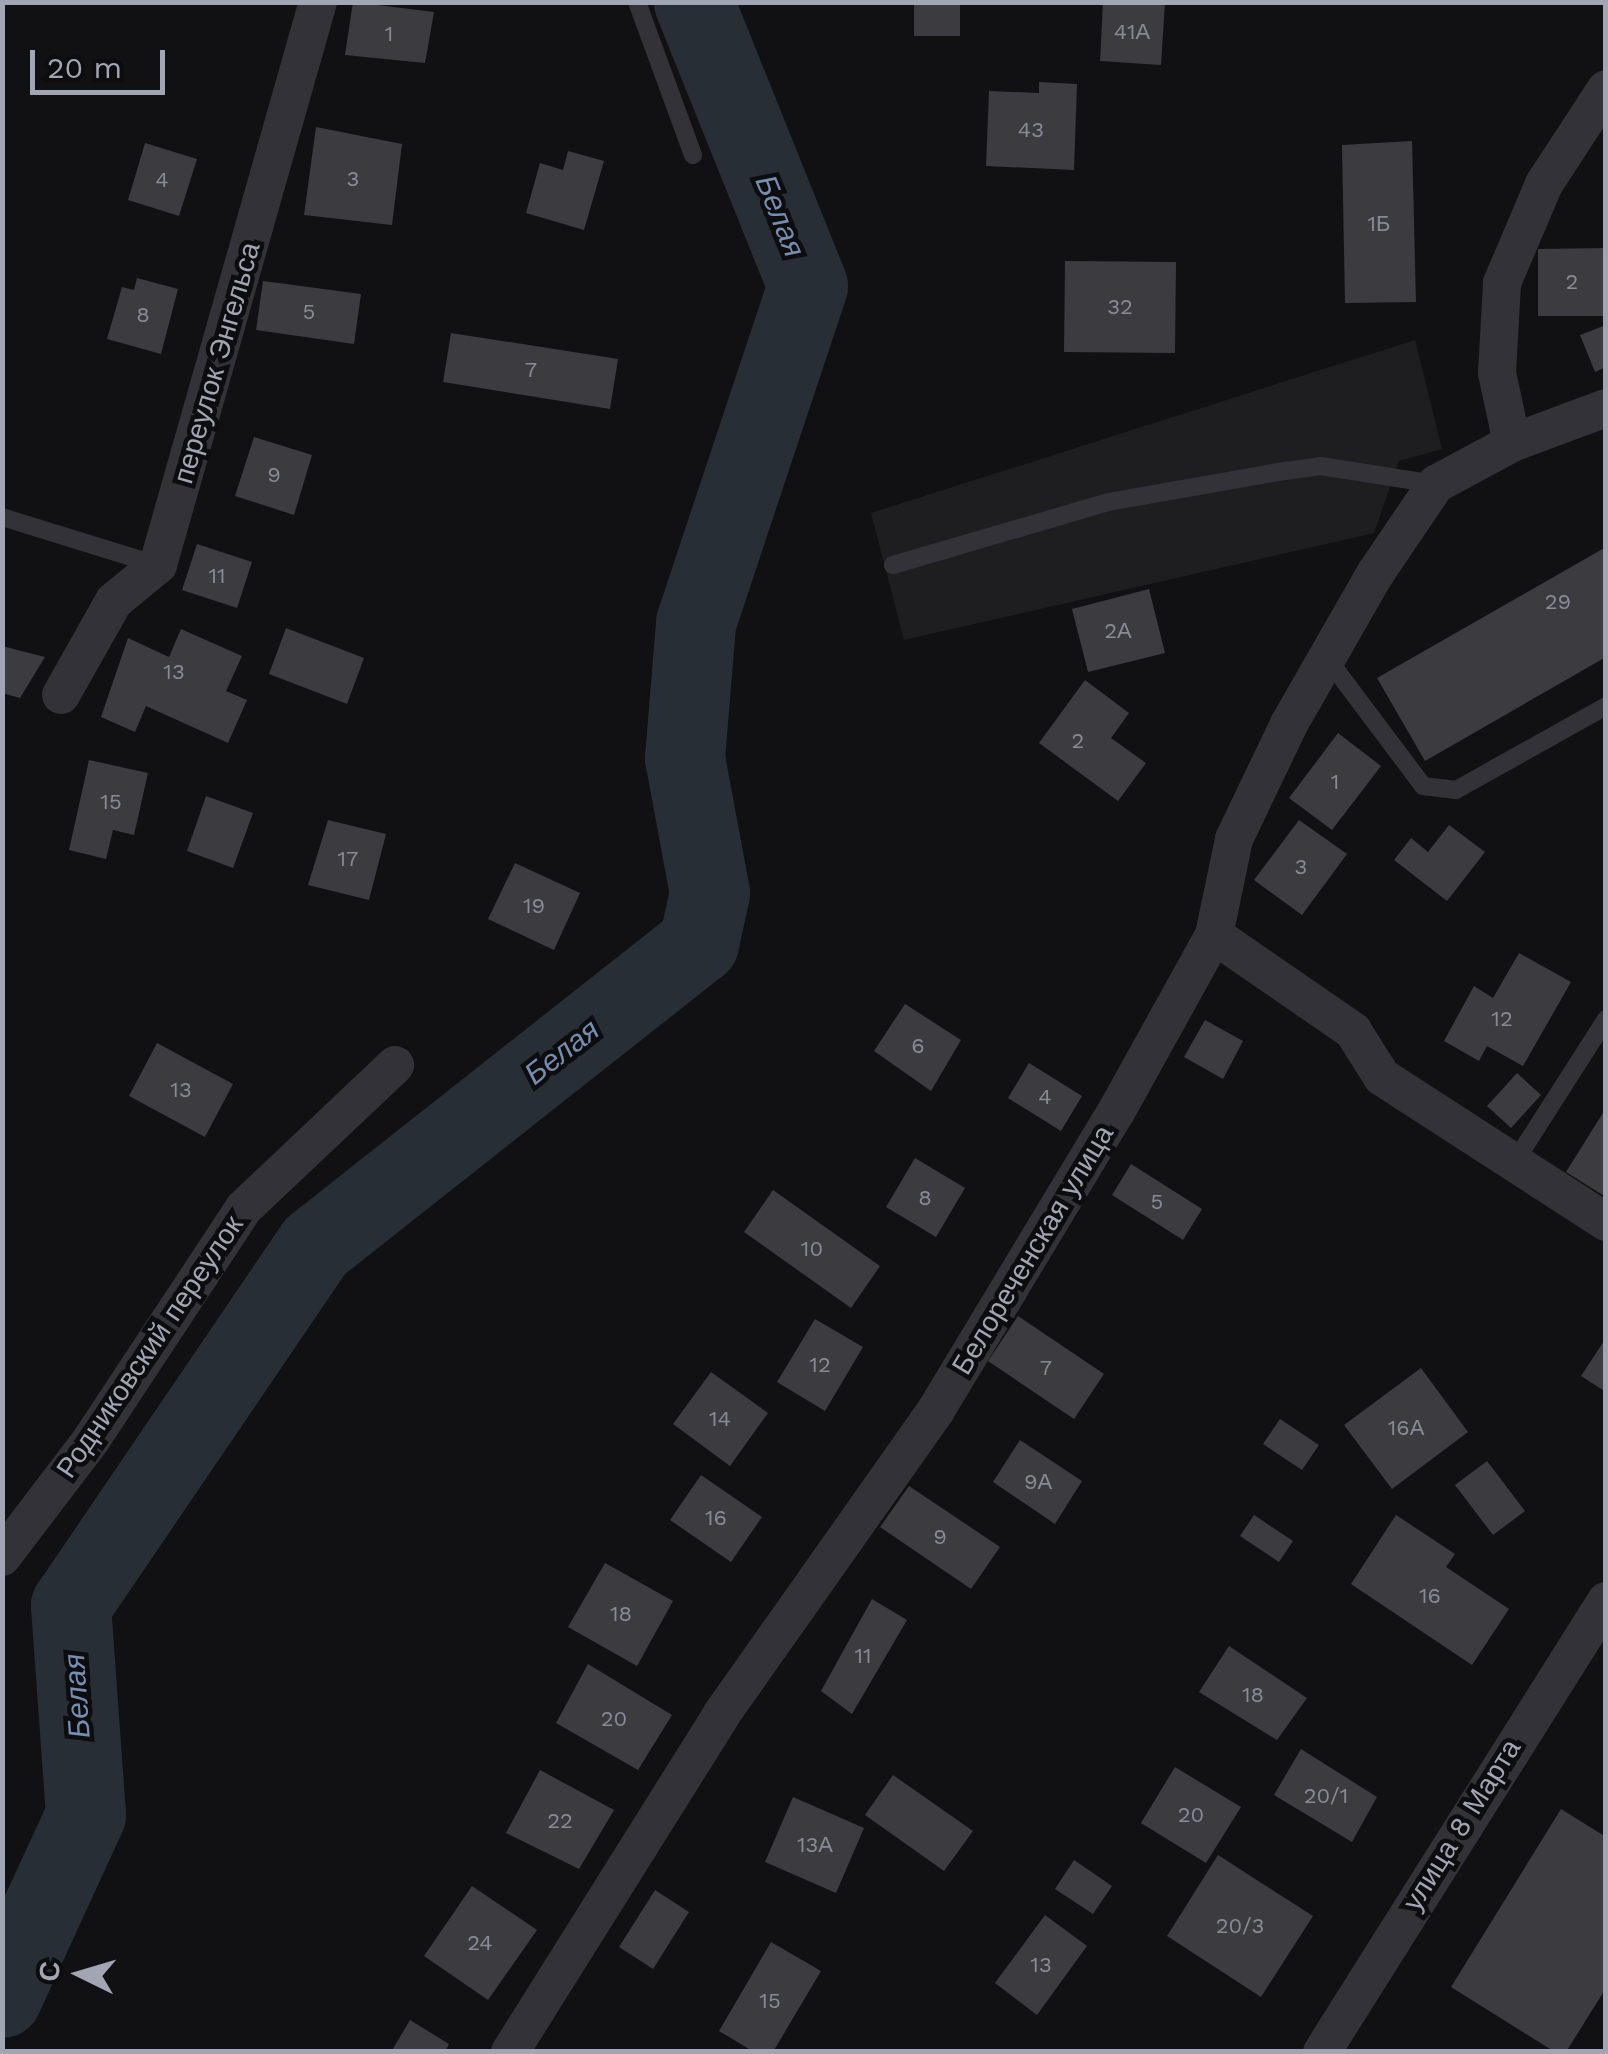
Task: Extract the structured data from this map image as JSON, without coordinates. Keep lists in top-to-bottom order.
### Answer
{
  "streets": {
    "street": [
      "переулок Энгельса",
      "Белореченская улица",
      "Родниковский переулок",
      "улица 8 Марта"
    ]
  },
  "water": ["Белая"],
  "house_numbers": [
    "41А",
    "1",
    "43",
    "3",
    "4",
    "1Б",
    "2",
    "32",
    "5",
    "8",
    "7",
    "9",
    "11",
    "29",
    "2А",
    "13",
    "2",
    "1",
    "15",
    "17",
    "3",
    "19",
    "12",
    "6",
    "13",
    "4",
    "8",
    "5",
    "10",
    "12",
    "7",
    "14",
    "16А",
    "9А",
    "16",
    "9",
    "16",
    "18",
    "11",
    "18",
    "20",
    "20/1",
    "20",
    "22",
    "13А",
    "20/3",
    "24",
    "13",
    "15"
  ],
  "scale_bar": "20 m",
  "north": "left"
}
